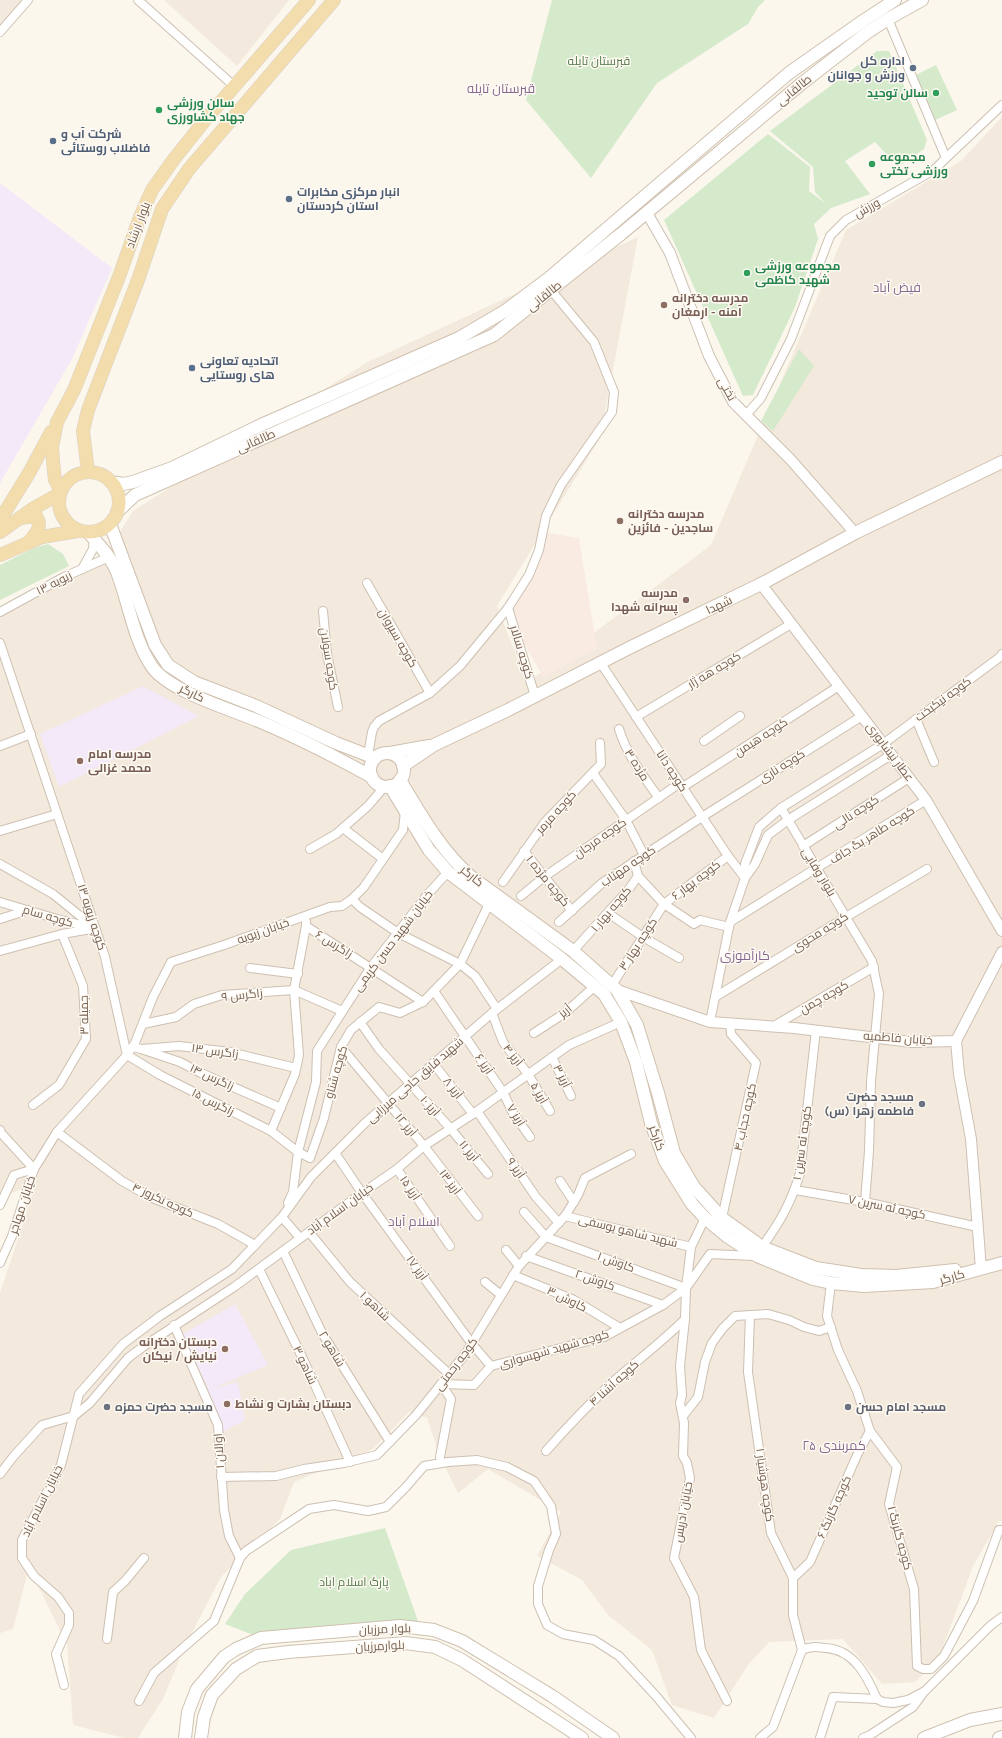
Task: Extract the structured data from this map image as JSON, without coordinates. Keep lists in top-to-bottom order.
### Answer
{
  "streets": {
    "main road": [
      "طالقانی",
      "بلوار ارشاد",
      "شهدا",
      "کارگر",
      "بلوار مرزبان",
      "بلوارمرزبان"
    ],
    "street": [
      "ورزش",
      "تختی",
      "زیویه ۱۳",
      "کوچه سیروان",
      "کوچه سالار",
      "کوچه سولان",
      "کوچه هه ژار",
      "کوچه نیکبخت",
      "کوچه هیمن",
      "عطار نیشابوری",
      "مژده ۳",
      "کوچه ناری",
      "کوچه دانا",
      "کوچه مرمر",
      "کوچه نالی",
      "کوچه طاهر بگ جاف",
      "کوچه مرجان",
      "کوچه مهتاب",
      "بلوار وفایی",
      "کوچه بهار ۶",
      "کوچه مژده ۱",
      "کوچه بهار ۱",
      "کوچه سام",
      "کوچه زیویه ۱۳",
      "خیابان زیویه",
      "کوچه محوی",
      "خیابان شهید حسن کریمی",
      "زاگرس ۶",
      "کوچه بهار ۳",
      "زاگرس ۹",
      "کوچه چمن",
      "آریز",
      "جمیله ۳",
      "خیابان فاطمیه",
      "زاگرس ۱۳",
      "آریز ۴",
      "آریز ۶",
      "کوچه شتاو",
      "آریز ۳",
      "زاگرس ۱۴",
      "شهید فایق حاجی میرزایی",
      "آریز ۸",
      "آریز ۵",
      "زاگرس ۱۵",
      "آریز ۱۰",
      "آریز ۷",
      "کوچه حجاب ۴",
      "آریز ۱۲",
      "کوچه ئه سرین ۱",
      "آریز ۱۱",
      "آریز ۹",
      "آریز ۱۳",
      "آریز ۱۵",
      "کوچه نکروز ۴",
      "خیابان مهاجر",
      "کوچه ئه سرین ۷",
      "خیابان اسلام آباد",
      "شهید شاهو یوسفی",
      "کاوش ۱",
      "آریز ۱۷",
      "کاوش ۲",
      "کاوش ۳",
      "شاهو ۱",
      "شاهو ۲",
      "کوچه شهید شهسواری",
      "کوچه رحمتی",
      "شاهو ۳",
      "کوچه آشنا ۴",
      "اوالان ۱",
      "کوچه هوشیار ۱",
      "کوچه گارنگ ۶",
      "خیابان ادریس",
      "کوچه گلرنگ ۱"
    ]
  },
  "crossings": [
    ["طالقانی", "بلوار ارشاد"],
    ["طالقانی", "تختی"],
    ["طالقانی", "کارگر"],
    ["ورزش", "تختی"],
    ["بلوار ارشاد", "کارگر"],
    ["تختی", "شهدا"],
    ["زیویه ۱۳", "کارگر"],
    ["شهدا", "کوچه سالار"],
    ["شهدا", "عطار نیشابوری"],
    ["شهدا", "کوچه دانا"],
    ["کوچه هه ژار", "عطار نیشابوری"],
    ["کوچه هه ژار", "کوچه دانا"],
    ["کارگر", "کوچه بهار ۱"],
    ["کارگر", "خیابان زیویه"],
    ["کارگر", "خیابان شهید حسن کریمی"],
    ["کارگر", "کوچه بهار ۳"],
    ["کارگر", "آریز"],
    ["کارگر", "خیابان فاطمیه"],
    ["کارگر", "کوچه شتاو"],
    ["کارگر", "شهید فایق حاجی میرزایی"],
    ["کارگر", "کوچه حجاب ۴"],
    ["کارگر", "کوچه ئه سرین ۱"],
    ["کارگر", "خیابان اسلام آباد"],
    ["کارگر", "کوچه شهید شهسواری"],
    ["کارگر", "خیابان ادریس"],
    ["کارگر", "کوچه گلرنگ ۱"],
    ["کوچه نیکبخت", "عطار نیشابوری"],
    ["کوچه هیمن", "عطار نیشابوری"],
    ["کوچه هیمن", "کوچه دانا"],
    ["کوچه هیمن", "کوچه مرجان"],
    ["عطار نیشابوری", "کوچه ناری"],
    ["عطار نیشابوری", "کوچه نالی"],
    ["عطار نیشابوری", "کوچه طاهر بگ جاف"],
    ["مژده ۳", "کوچه مرجان"],
    ["کوچه ناری", "کوچه دانا"],
    ["کوچه ناری", "کوچه مهتاب"],
    ["کوچه دانا", "کوچه مرجان"],
    ["کوچه دانا", "کوچه مهتاب"],
    ["کوچه دانا", "کوچه بهار ۶"],
    ["کوچه مرمر", "کوچه مژده ۱"],
    ["کوچه نالی", "بلوار وفایی"],
    ["کوچه طاهر بگ جاف", "بلوار وفایی"],
    ["کوچه مرجان", "کوچه مژده ۱"],
    ["کوچه مهتاب", "کوچه مژده ۱"],
    ["کوچه مهتاب", "کوچه بهار ۱"],
    ["بلوار وفایی", "کوچه محوی"],
    ["بلوار وفایی", "کوچه چمن"],
    ["بلوار وفایی", "خیابان فاطمیه"],
    ["بلوار وفایی", "کوچه ئه سرین ۷"],
    ["کوچه بهار ۶", "کوچه بهار ۳"],
    ["کوچه سام", "کوچه زیویه ۱۳"],
    ["کوچه زیویه ۱۳", "خیابان زیویه"],
    ["کوچه زیویه ۱۳", "زاگرس ۱۵"],
    ["خیابان زیویه", "زاگرس ۶"],
    ["خیابان زیویه", "زاگرس ۹"],
    ["خیابان زیویه", "زاگرس ۱۳"],
    ["خیابان زیویه", "آریز ۴"],
    ["خیابان زیویه", "زاگرس ۱۵"],
    ["خیابان شهید حسن کریمی", "زاگرس ۶"],
    ["خیابان شهید حسن کریمی", "زاگرس ۹"],
    ["خیابان شهید حسن کریمی", "آریز ۴"],
    ["خیابان شهید حسن کریمی", "کوچه شتاو"],
    ["خیابان شهید حسن کریمی", "شهید فایق حاجی میرزایی"],
    ["خیابان شهید حسن کریمی", "زاگرس ۱۵"],
    ["خیابان شهید حسن کریمی", "خیابان اسلام آباد"],
    ["زاگرس ۶", "کوچه شتاو"],
    ["کوچه بهار ۳", "خیابان فاطمیه"],
    ["کوچه چمن", "خیابان فاطمیه"],
    ["خیابان فاطمیه", "کوچه حجاب ۴"],
    ["خیابان فاطمیه", "کوچه ئه سرین ۱"],
    ["زاگرس ۱۳", "زاگرس ۱۴"],
    ["آریز ۴", "کوچه شتاو"],
    ["آریز ۴", "شهید فایق حاجی میرزایی"],
    ["آریز ۴", "آریز ۵"],
    ["آریز ۴", "خیابان اسلام آباد"],
    ["آریز ۶", "کوچه شتاو"],
    ["آریز ۶", "شهید فایق حاجی میرزایی"],
    ["آریز ۶", "آریز ۷"],
    ["آریز ۶", "خیابان اسلام آباد"],
    ["کوچه شتاو", "زاگرس ۱۵"],
    ["کوچه شتاو", "آریز ۱۰"],
    ["کوچه شتاو", "آریز ۱۲"],
    ["آریز ۳", "خیابان اسلام آباد"],
    ["شهید فایق حاجی میرزایی", "آریز ۸"],
    ["شهید فایق حاجی میرزایی", "آریز ۱۰"],
    ["شهید فایق حاجی میرزایی", "آریز ۱۲"],
    ["شهید فایق حاجی میرزایی", "خیابان اسلام آباد"],
    ["شهید فایق حاجی میرزایی", "آریز ۱۷"],
    ["آریز ۸", "آریز ۹"],
    ["آریز ۸", "خیابان اسلام آباد"],
    ["آریز ۵", "خیابان اسلام آباد"],
    ["آریز ۱۰", "آریز ۱۱"],
    ["آریز ۱۰", "خیابان اسلام آباد"],
    ["آریز ۷", "خیابان اسلام آباد"],
    ["آریز ۱۲", "آریز ۱۳"],
    ["آریز ۱۲", "خیابان اسلام آباد"],
    ["کوچه ئه سرین ۱", "کوچه ئه سرین ۷"],
    ["کوچه ئه سرین ۱", "کوچه شهید شهسواری"],
    ["آریز ۱۱", "خیابان اسلام آباد"],
    ["آریز ۹", "خیابان اسلام آباد"],
    ["آریز ۹", "کوچه رحمتی"],
    ["آریز ۱۳", "خیابان اسلام آباد"],
    ["آریز ۱۵", "خیابان اسلام آباد"],
    ["کوچه نکروز ۴", "خیابان اسلام آباد"],
    ["خیابان اسلام آباد", "آریز ۱۷"],
    ["خیابان اسلام آباد", "شاهو ۱"],
    ["خیابان اسلام آباد", "شاهو ۲"],
    ["خیابان اسلام آباد", "شاهو ۳"],
    ["خیابان اسلام آباد", "اوالان ۱"],
    ["شهید شاهو یوسفی", "کوچه رحمتی"],
    ["شهید شاهو یوسفی", "خیابان ادریس"],
    ["کاوش ۱", "کوچه شهید شهسواری"],
    ["کاوش ۱", "کوچه رحمتی"],
    ["کاوش ۱", "خیابان ادریس"],
    ["آریز ۱۷", "کوچه شهید شهسواری"],
    ["آریز ۱۷", "کوچه رحمتی"],
    ["کاوش ۲", "کوچه شهید شهسواری"],
    ["کاوش ۲", "کوچه رحمتی"],
    ["کاوش ۳", "کوچه شهید شهسواری"],
    ["کاوش ۳", "کوچه رحمتی"],
    ["شاهو ۱", "کوچه رحمتی"],
    ["شاهو ۲", "کوچه رحمتی"],
    ["کوچه شهید شهسواری", "کوچه رحمتی"],
    ["کوچه شهید شهسواری", "خیابان ادریس"],
    ["کوچه رحمتی", "شاهو ۳"],
    ["کوچه رحمتی", "اوالان ۱"],
    ["کوچه آشنا ۴", "خیابان ادریس"],
    ["کوچه هوشیار ۱", "کوچه گارنگ ۶"],
    ["کوچه گارنگ ۶", "کوچه گلرنگ ۱"]
  ],
  "districts": [
    "قبرستان تایله",
    "فیض آباد",
    "کارآموزی",
    "اسلام آباد",
    "کمربندی ۲۵"
  ],
  "parks": ["قبرستان تایله", "پارک اسلام اباد"],
  "places": [
    "اداره کل ورزش و جوانان",
    "سالن توحید",
    "سالن ورزشی جهاد کشاورزی",
    "شرکت آب و فاضلاب روستائی",
    "مجموعه ورزشی تختی",
    "انبار مرکزی مخابرات استان کردستان",
    "مجموعه ورزشی شهید کاظمی",
    "مدرسه دخترانه آمنه - ارمغان",
    "اتحادیه تعاونی های روستایی",
    "مدرسه دخترانه ساجدین - فائزین",
    "مدرسه پسرانه شهدا",
    "مدرسه امام محمد غزالی",
    "مسجد حضرت فاطمه زهرا (س)",
    "دبستان دخترانه نیایش / نیکان",
    "دبستان بشارت و نشاط",
    "مسجد حضرت حمزه",
    "مسجد امام حسن"
  ]
}
